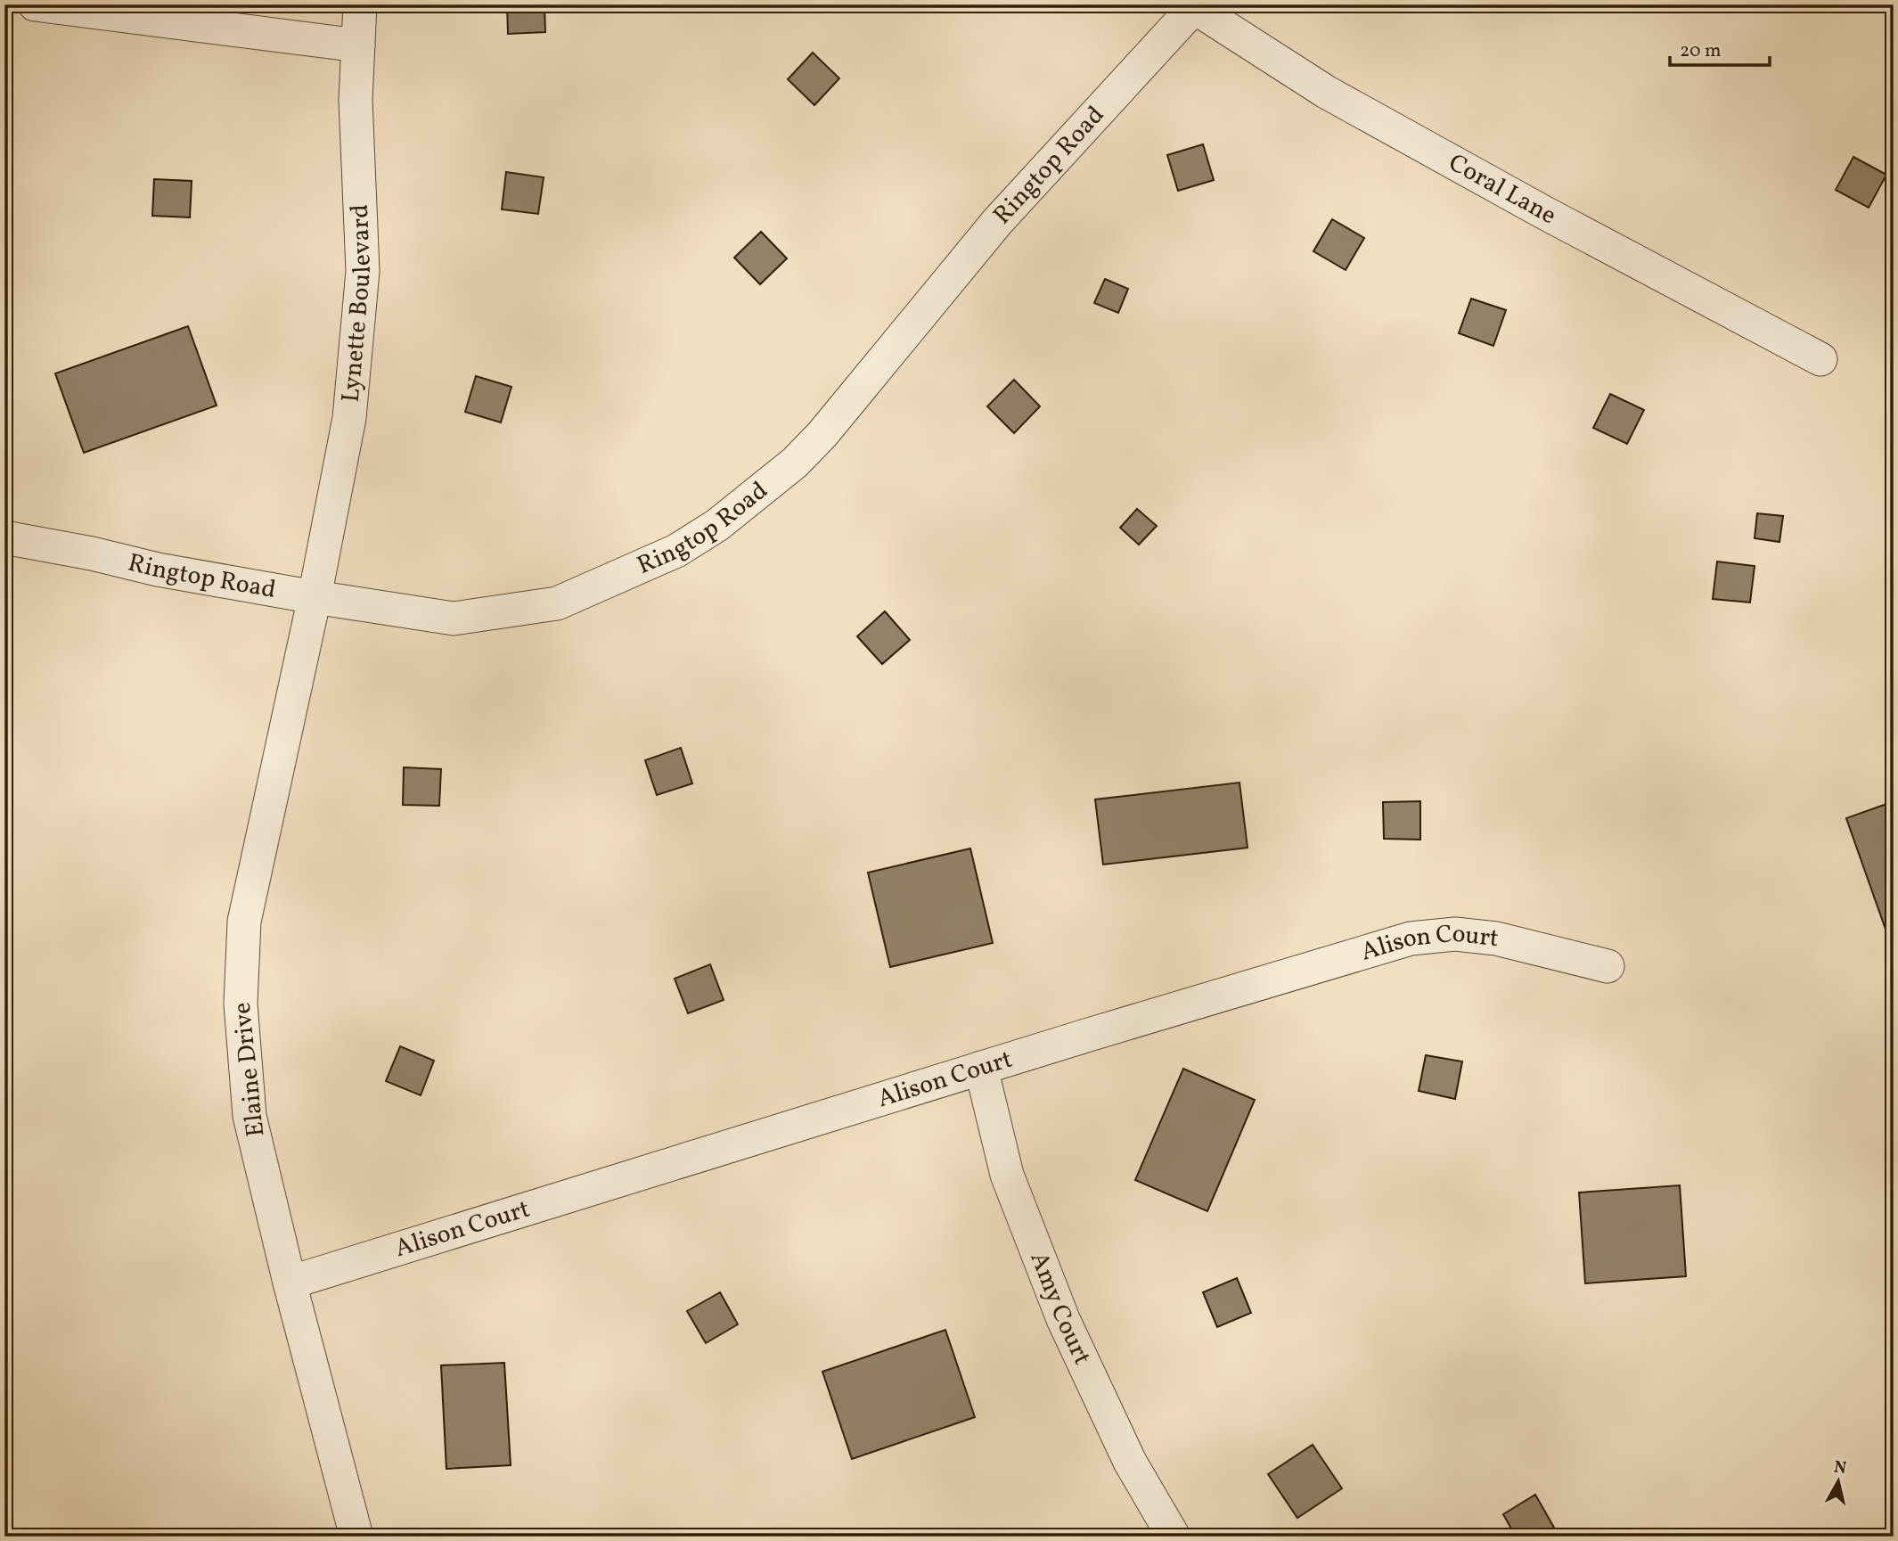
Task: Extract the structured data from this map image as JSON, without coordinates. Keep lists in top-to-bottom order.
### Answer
{
  "streets": {
    "street": [
      "Ringtop Road",
      "Coral Lane",
      "Lynette Boulevard",
      "Alison Court",
      "Elaine Drive",
      "Amy Court"
    ]
  },
  "crossings": [
    ["Ringtop Road", "Coral Lane"],
    ["Ringtop Road", "Lynette Boulevard"],
    ["Ringtop Road", "Elaine Drive"],
    ["Lynette Boulevard", "Elaine Drive"],
    ["Alison Court", "Elaine Drive"],
    ["Alison Court", "Amy Court"]
  ],
  "scale_bar": "20 m",
  "north": "top"
}
